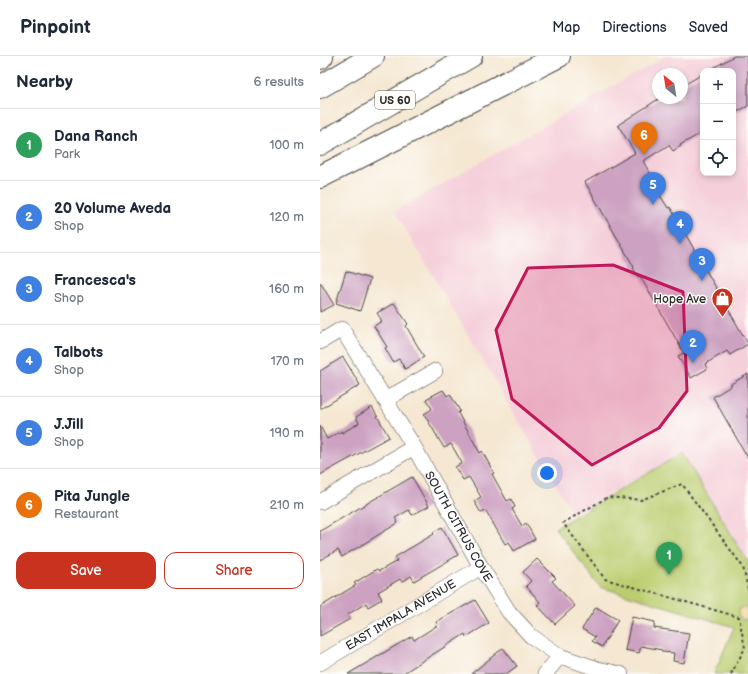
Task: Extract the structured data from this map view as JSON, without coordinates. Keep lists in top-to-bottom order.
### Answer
{
  "streets": {
    "highway": ["US 60"],
    "street": ["SOUTH CITRUS COVE", "EAST IMPALA AVENUE"]
  },
  "crossings": [
    ["SOUTH CITRUS COVE", "EAST IMPALA AVENUE"]
  ],
  "places": {
    "shop": ["Hope Ave"]
  },
  "north": "top left",
  "page": {
    "header": "Pinpoint",
    "nav": ["Map", "Directions", "Saved"],
    "heading": ["Nearby", "6 results"],
    "map_buttons": ["+", "−"],
    "list": [
      {
        "mark": "1",
        "name": "Dana Ranch",
        "note": "Park",
        "value": "100 m"
      },
      {
        "mark": "2",
        "name": "20 Volume Aveda",
        "note": "Shop",
        "value": "120 m"
      },
      {
        "mark": "3",
        "name": "Francesca's",
        "note": "Shop",
        "value": "160 m"
      },
      {
        "mark": "4",
        "name": "Talbots",
        "note": "Shop",
        "value": "170 m"
      },
      {
        "mark": "5",
        "name": "J.Jill",
        "note": "Shop",
        "value": "190 m"
      },
      {
        "mark": "6",
        "name": "Pita Jungle",
        "note": "Restaurant",
        "value": "210 m"
      }
    ],
    "pins": [
      "6",
      "5",
      "4",
      "3",
      "2",
      "1"
    ],
    "buttons": ["Save", "Share"]
  }
}
